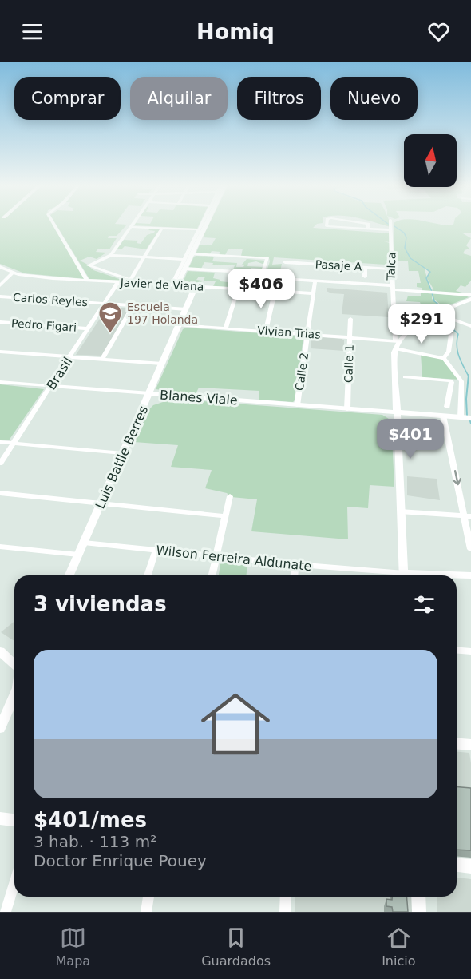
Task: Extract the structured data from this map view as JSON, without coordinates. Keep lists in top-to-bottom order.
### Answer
{
  "streets": {
    "street": [
      "Pasaje A",
      "Talca",
      "Javier de Viana",
      "Carlos Reyles",
      "Pedro Figari",
      "Vivian Trias",
      "Calle 1",
      "Calle 2",
      "Brasil",
      "Blanes Viale",
      "Luis Batlle Berres",
      "Wilson Ferreira Aldunate"
    ]
  },
  "crossings": [
    ["Pasaje A", "Talca"],
    ["Talca", "Vivian Trias"],
    ["Javier de Viana", "Calle 2"],
    ["Javier de Viana", "Brasil"],
    ["Javier de Viana", "Luis Batlle Berres"],
    ["Carlos Reyles", "Brasil"],
    ["Carlos Reyles", "Luis Batlle Berres"],
    ["Pedro Figari", "Brasil"],
    ["Vivian Trias", "Calle 1"],
    ["Vivian Trias", "Calle 2"],
    ["Vivian Trias", "Luis Batlle Berres"],
    ["Calle 1", "Blanes Viale"],
    ["Calle 2", "Blanes Viale"],
    ["Brasil", "Blanes Viale"],
    ["Blanes Viale", "Luis Batlle Berres"],
    ["Luis Batlle Berres", "Wilson Ferreira Aldunate"]
  ],
  "places": {
    "school or university": ["Escuela 197 Holanda"]
  },
  "north": "top",
  "page": {
    "header": "Homiq",
    "chip": [
      "Comprar",
      "Alquilar",
      "Filtros",
      "Nuevo"
    ],
    "price": ["$406", "$291", "$401"],
    "heading": "3 viviendas",
    "list": [
      {
        "name": "$401/mes",
        "note": "3 hab. · 113 m² · Doctor Enrique Pouey"
      }
    ],
    "tabs": ["Mapa", "Guardados", "Inicio"]
  }
}
